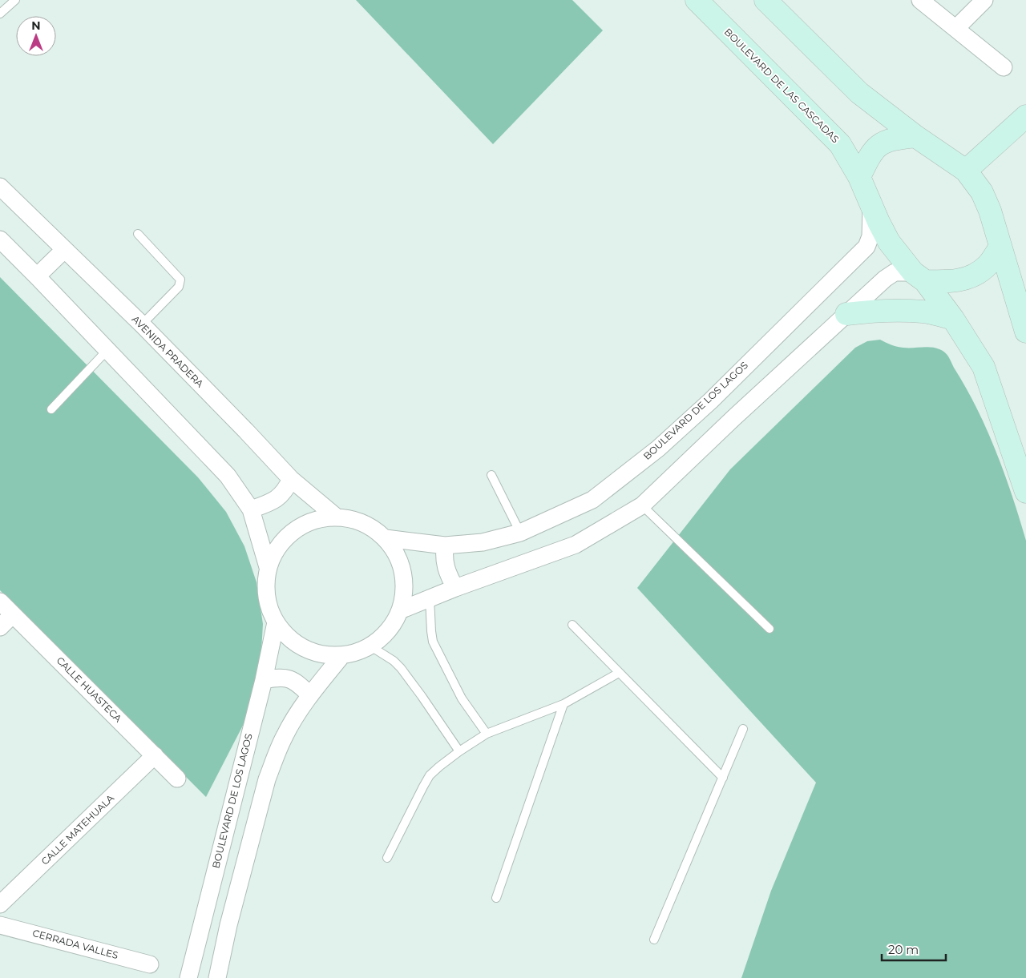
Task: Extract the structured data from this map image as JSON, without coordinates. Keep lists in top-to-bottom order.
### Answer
{
  "streets": {
    "main road": ["BOULEVARD DE LAS CASCADAS"],
    "street": [
      "AVENIDA PRADERA",
      "BOULEVARD DE LOS LAGOS",
      "CALLE HUASTECA",
      "CALLE MATEHUALA",
      "CERRADA VALLES"
    ]
  },
  "crossings": [
    ["BOULEVARD DE LAS CASCADAS", "BOULEVARD DE LOS LAGOS"],
    ["AVENIDA PRADERA", "BOULEVARD DE LOS LAGOS"],
    ["CALLE HUASTECA", "CALLE MATEHUALA"]
  ],
  "scale_bar": "20 m",
  "north": "top"
}
